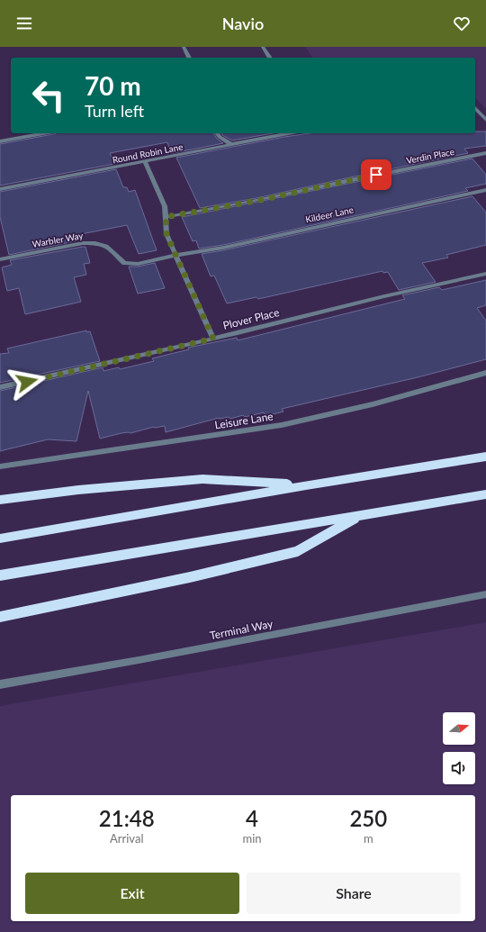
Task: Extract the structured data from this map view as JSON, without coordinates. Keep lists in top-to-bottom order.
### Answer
{
  "streets": {
    "street": [
      "Round Robin Lane",
      "Verdin Place",
      "Kildeer Lane",
      "Warbler Way",
      "Plover Place",
      "Leisure Lane",
      "Terminal Way"
    ]
  },
  "crossings": [
    ["Kildeer Lane", "Warbler Way"]
  ],
  "north": "right",
  "page": {
    "header": "Navio",
    "turn": ["70 m", "Turn left"],
    "eta": [
      "21:48",
      "Arrival",
      "4",
      "min",
      "250",
      "m"
    ],
    "buttons": ["Exit", "Share"]
  }
}
